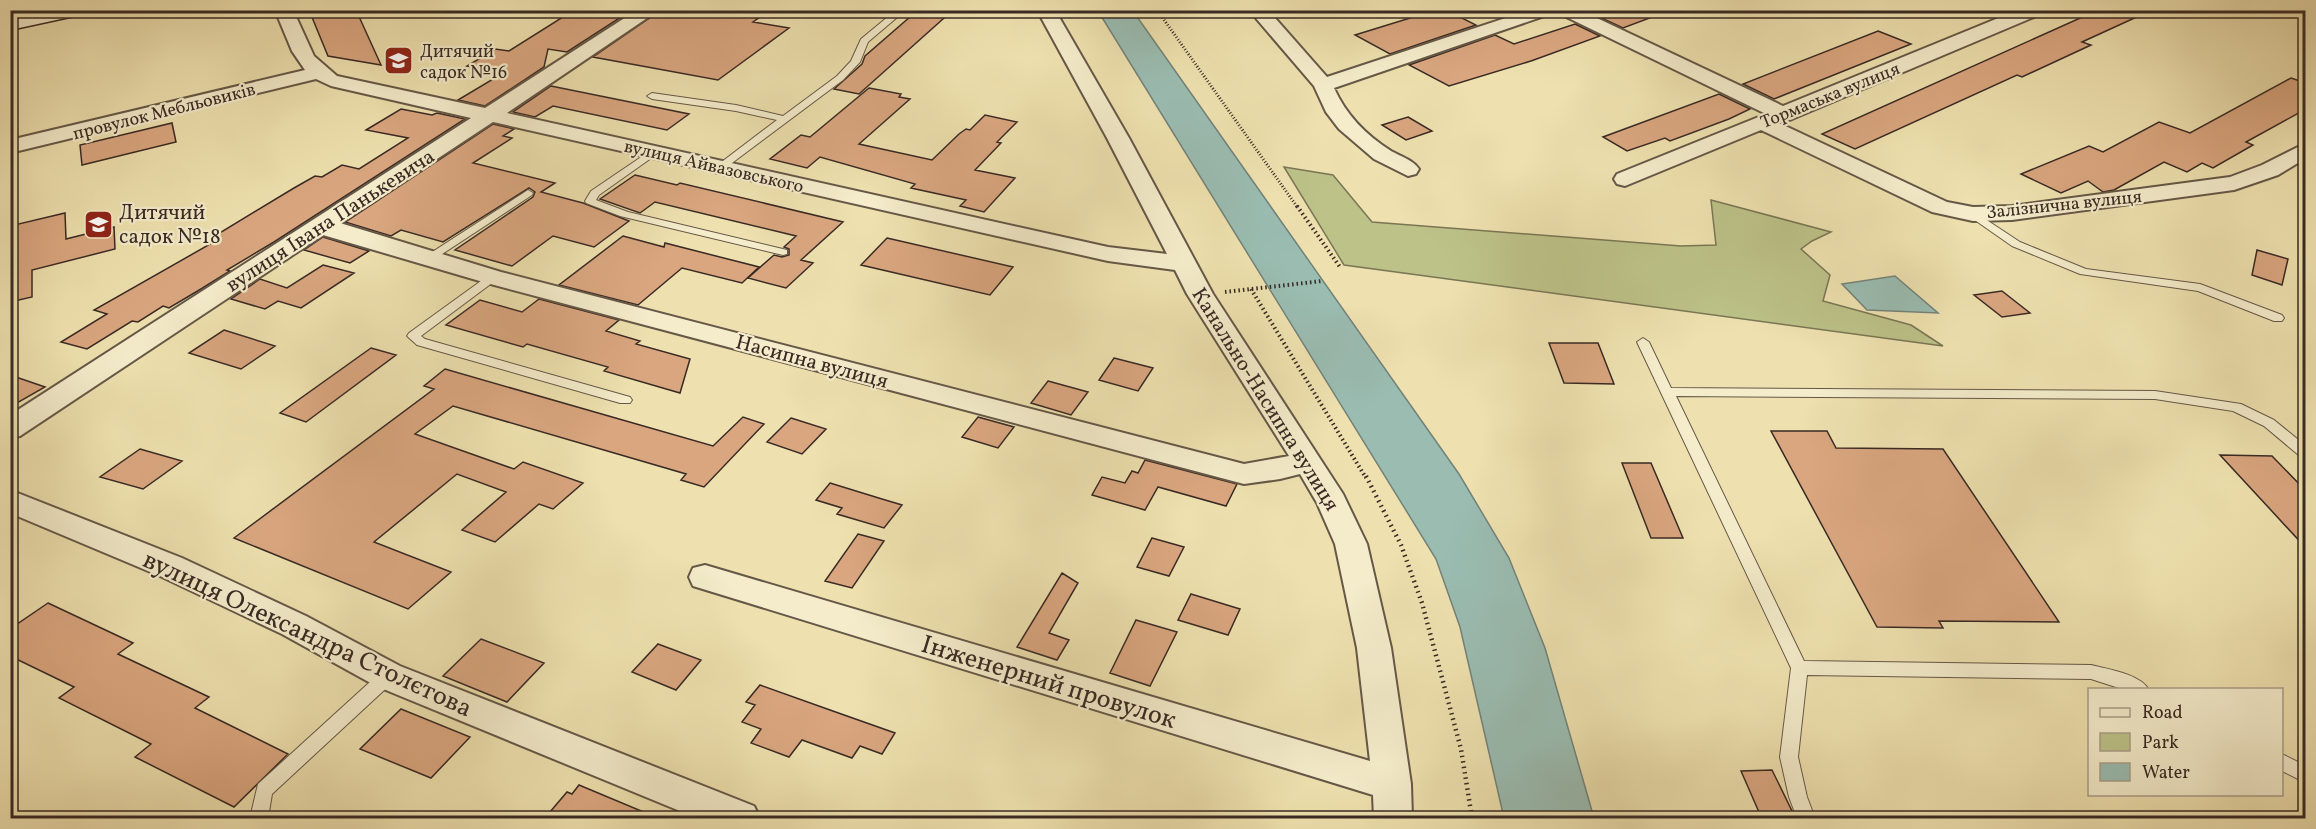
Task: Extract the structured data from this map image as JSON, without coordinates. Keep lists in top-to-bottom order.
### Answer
{
  "streets": {
    "street": [
      "Тормаська вулиця",
      "провулок Мебльовиків",
      "вулиця Айвазовського",
      "Залізнична вулиця",
      "вулиця Івана Панькевича",
      "Насипна вулиця",
      "Канально-Насипна вулиця",
      "вулиця Олександра Столєтова",
      "Інженерний провулок"
    ]
  },
  "crossings": [
    ["Тормаська вулиця", "Залізнична вулиця"],
    ["провулок Мебльовиків", "вулиця Айвазовського"],
    ["вулиця Айвазовського", "вулиця Івана Панькевича"],
    ["вулиця Айвазовського", "Канально-Насипна вулиця"],
    ["вулиця Івана Панькевича", "Насипна вулиця"],
    ["Насипна вулиця", "Канально-Насипна вулиця"],
    ["Канально-Насипна вулиця", "Інженерний провулок"]
  ],
  "places": {
    "school or university": ["Дитячий садок №16", "Дитячий садок №18"]
  },
  "legend": ["Road", "Park", "Water"]
}
